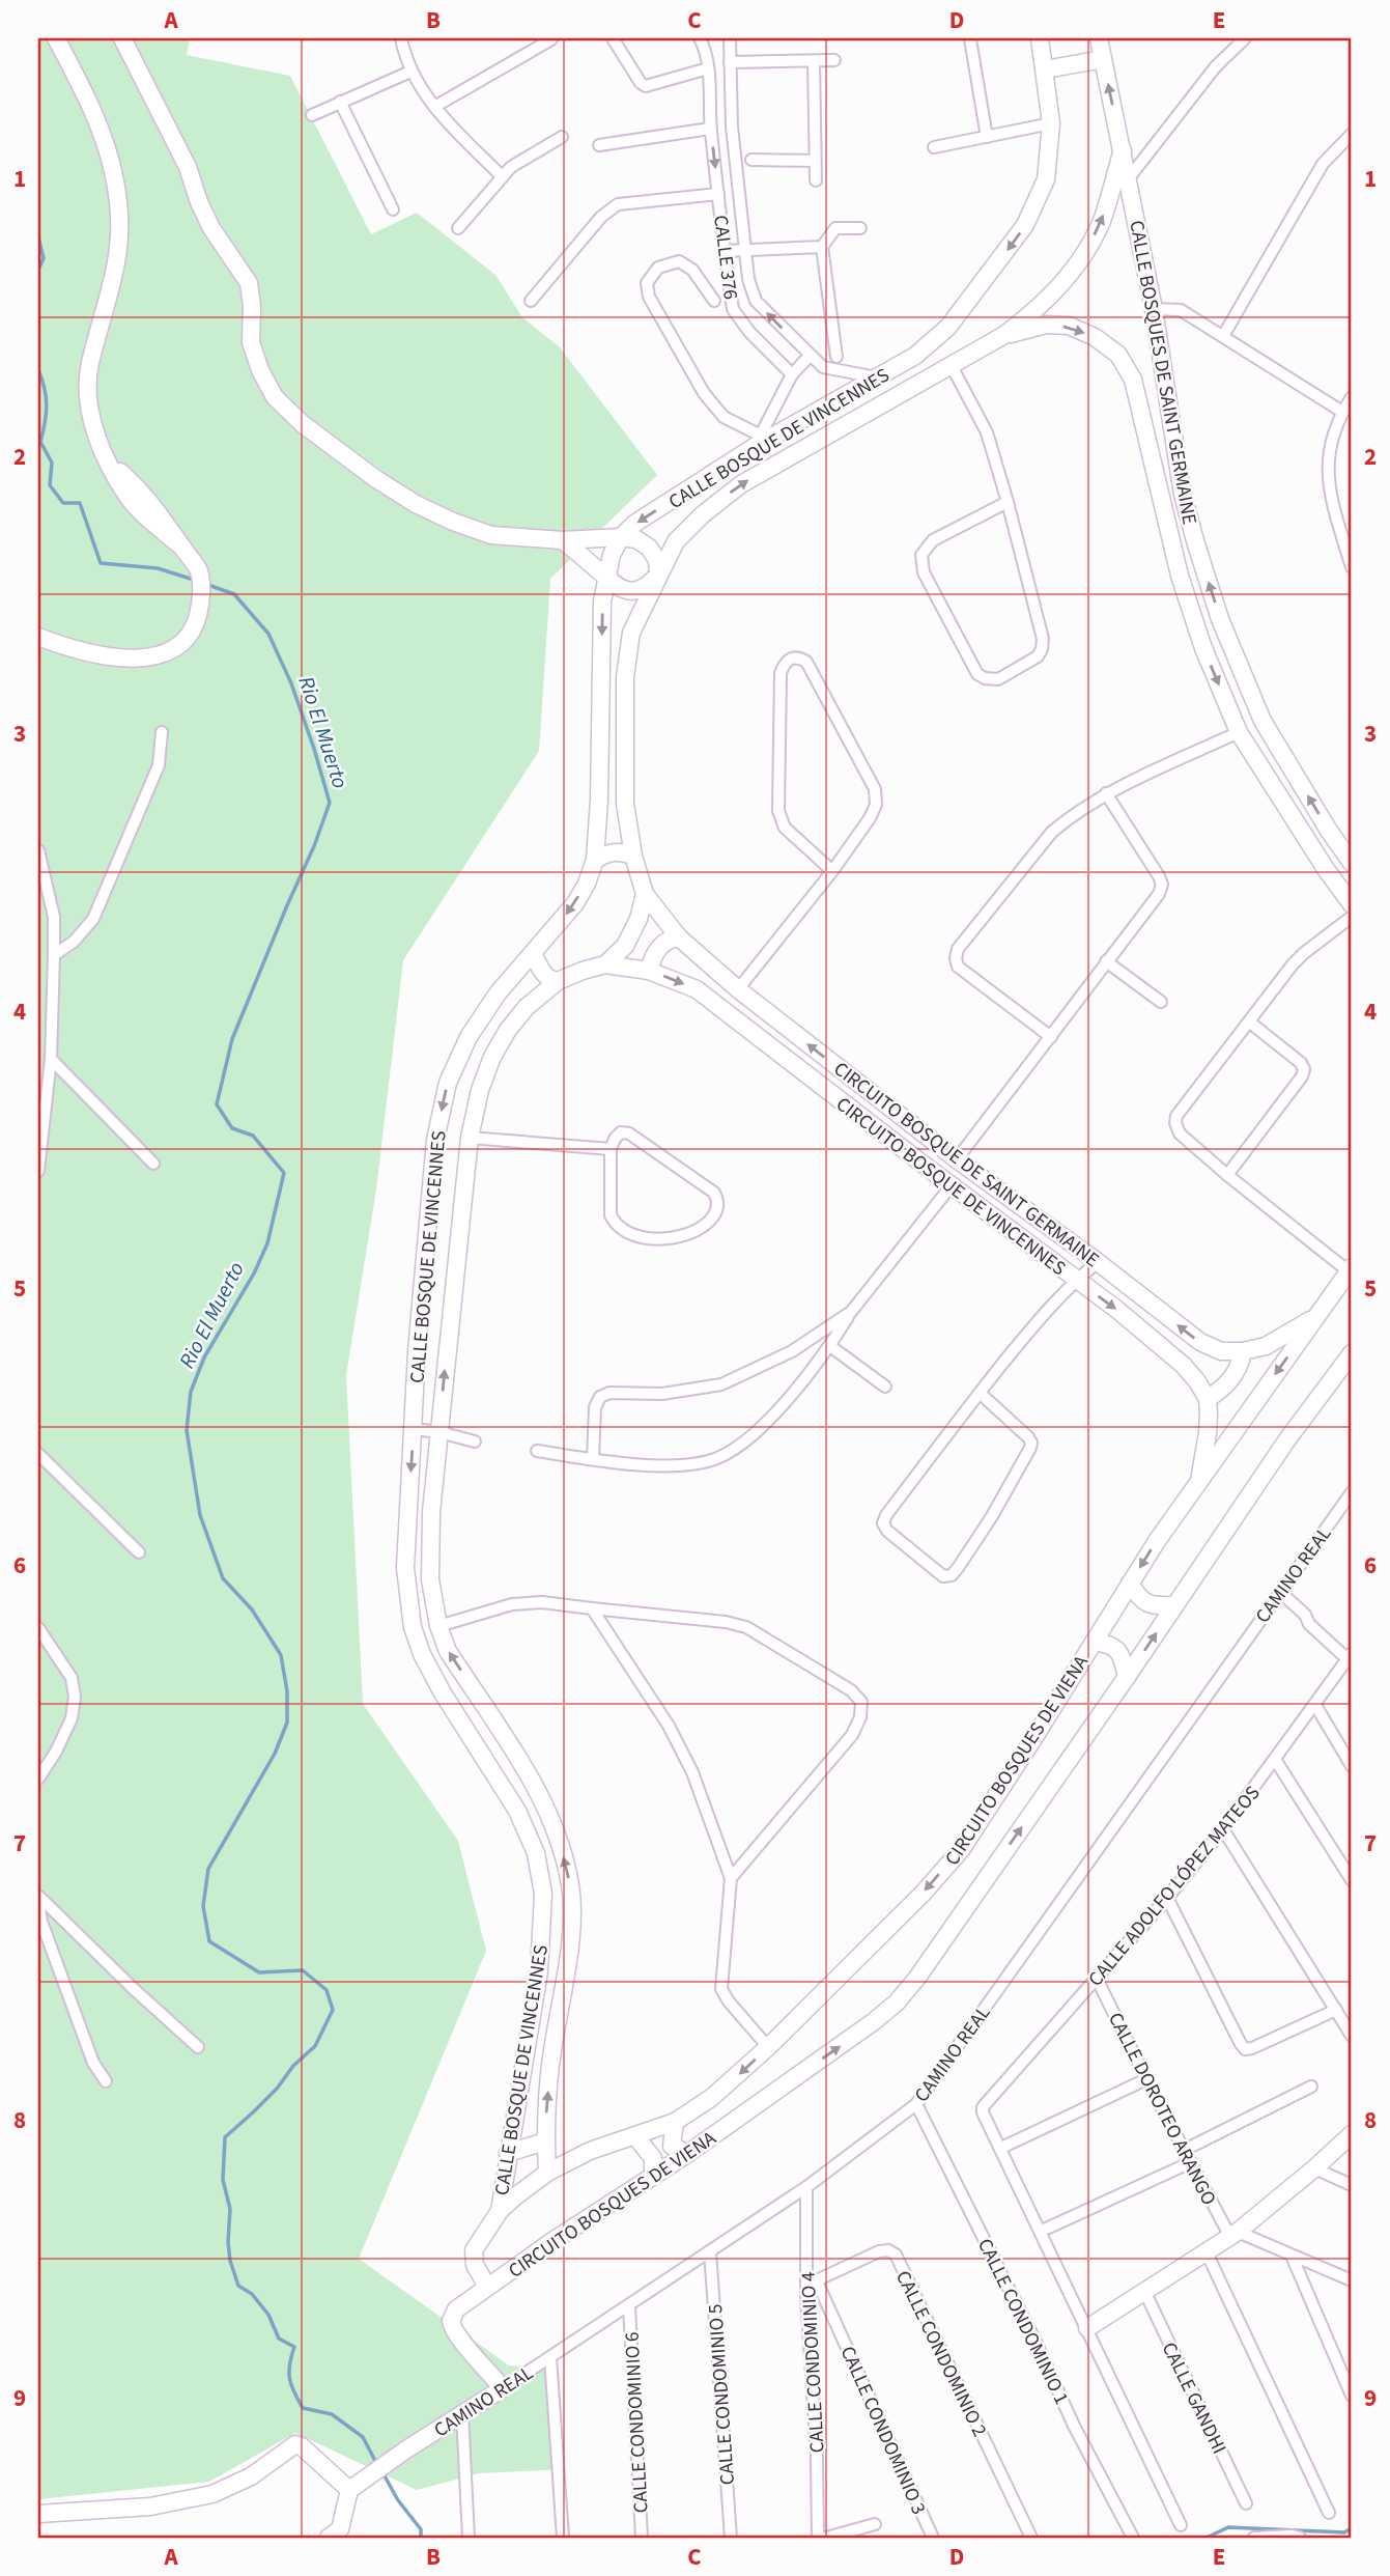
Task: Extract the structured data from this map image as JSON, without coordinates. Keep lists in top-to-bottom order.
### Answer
{
  "streets": {
    "main road": [
      "CALLE BOSQUES DE SAINT GERMAINE",
      "CALLE BOSQUE DE VINCENNES",
      "CIRCUITO BOSQUE DE SAINT GERMAINE",
      "CIRCUITO BOSQUE DE VINCENNES",
      "CAMINO REAL",
      "CIRCUITO BOSQUES DE VIENA"
    ],
    "street": [
      "CALLE 376",
      "CALLE ADOLFO LÓPEZ MATEOS",
      "CALLE DOROTEO ARANGO",
      "CALLE CONDOMINIO 1",
      "CALLE CONDOMINIO 2",
      "CALLE CONDOMINIO 4",
      "CALLE CONDOMINIO 5",
      "CALLE GANDHI",
      "CALLE CONDOMINIO 6",
      "CALLE CONDOMINIO 3"
    ]
  },
  "crossings": [
    ["CALLE 376", "CALLE BOSQUE DE VINCENNES"],
    ["CALLE BOSQUES DE SAINT GERMAINE", "CALLE BOSQUE DE VINCENNES"],
    ["CALLE BOSQUE DE VINCENNES", "CIRCUITO BOSQUE DE SAINT GERMAINE"],
    ["CALLE BOSQUE DE VINCENNES", "CIRCUITO BOSQUE DE VINCENNES"],
    ["CALLE BOSQUE DE VINCENNES", "CIRCUITO BOSQUES DE VIENA"],
    ["CIRCUITO BOSQUE DE SAINT GERMAINE", "CIRCUITO BOSQUES DE VIENA"],
    ["CAMINO REAL", "CALLE CONDOMINIO 1"],
    ["CAMINO REAL", "CALLE CONDOMINIO 4"],
    ["CAMINO REAL", "CALLE CONDOMINIO 5"],
    ["CAMINO REAL", "CALLE CONDOMINIO 6"],
    ["CALLE ADOLFO LÓPEZ MATEOS", "CALLE DOROTEO ARANGO"],
    ["CALLE CONDOMINIO 2", "CALLE CONDOMINIO 4"],
    ["CALLE CONDOMINIO 2", "CALLE CONDOMINIO 3"],
    ["CALLE CONDOMINIO 4", "CALLE CONDOMINIO 3"]
  ],
  "one_way": ["CIRCUITO BOSQUE DE SAINT GERMAINE", "CIRCUITO BOSQUE DE VINCENNES"],
  "water": ["Rio El Muerto"],
  "grid": {
    "columns": [
      "A",
      "B",
      "C",
      "D",
      "E"
    ],
    "rows": [
      "1",
      "2",
      "3",
      "4",
      "5",
      "6",
      "7",
      "8",
      "9"
    ]
  }
}
